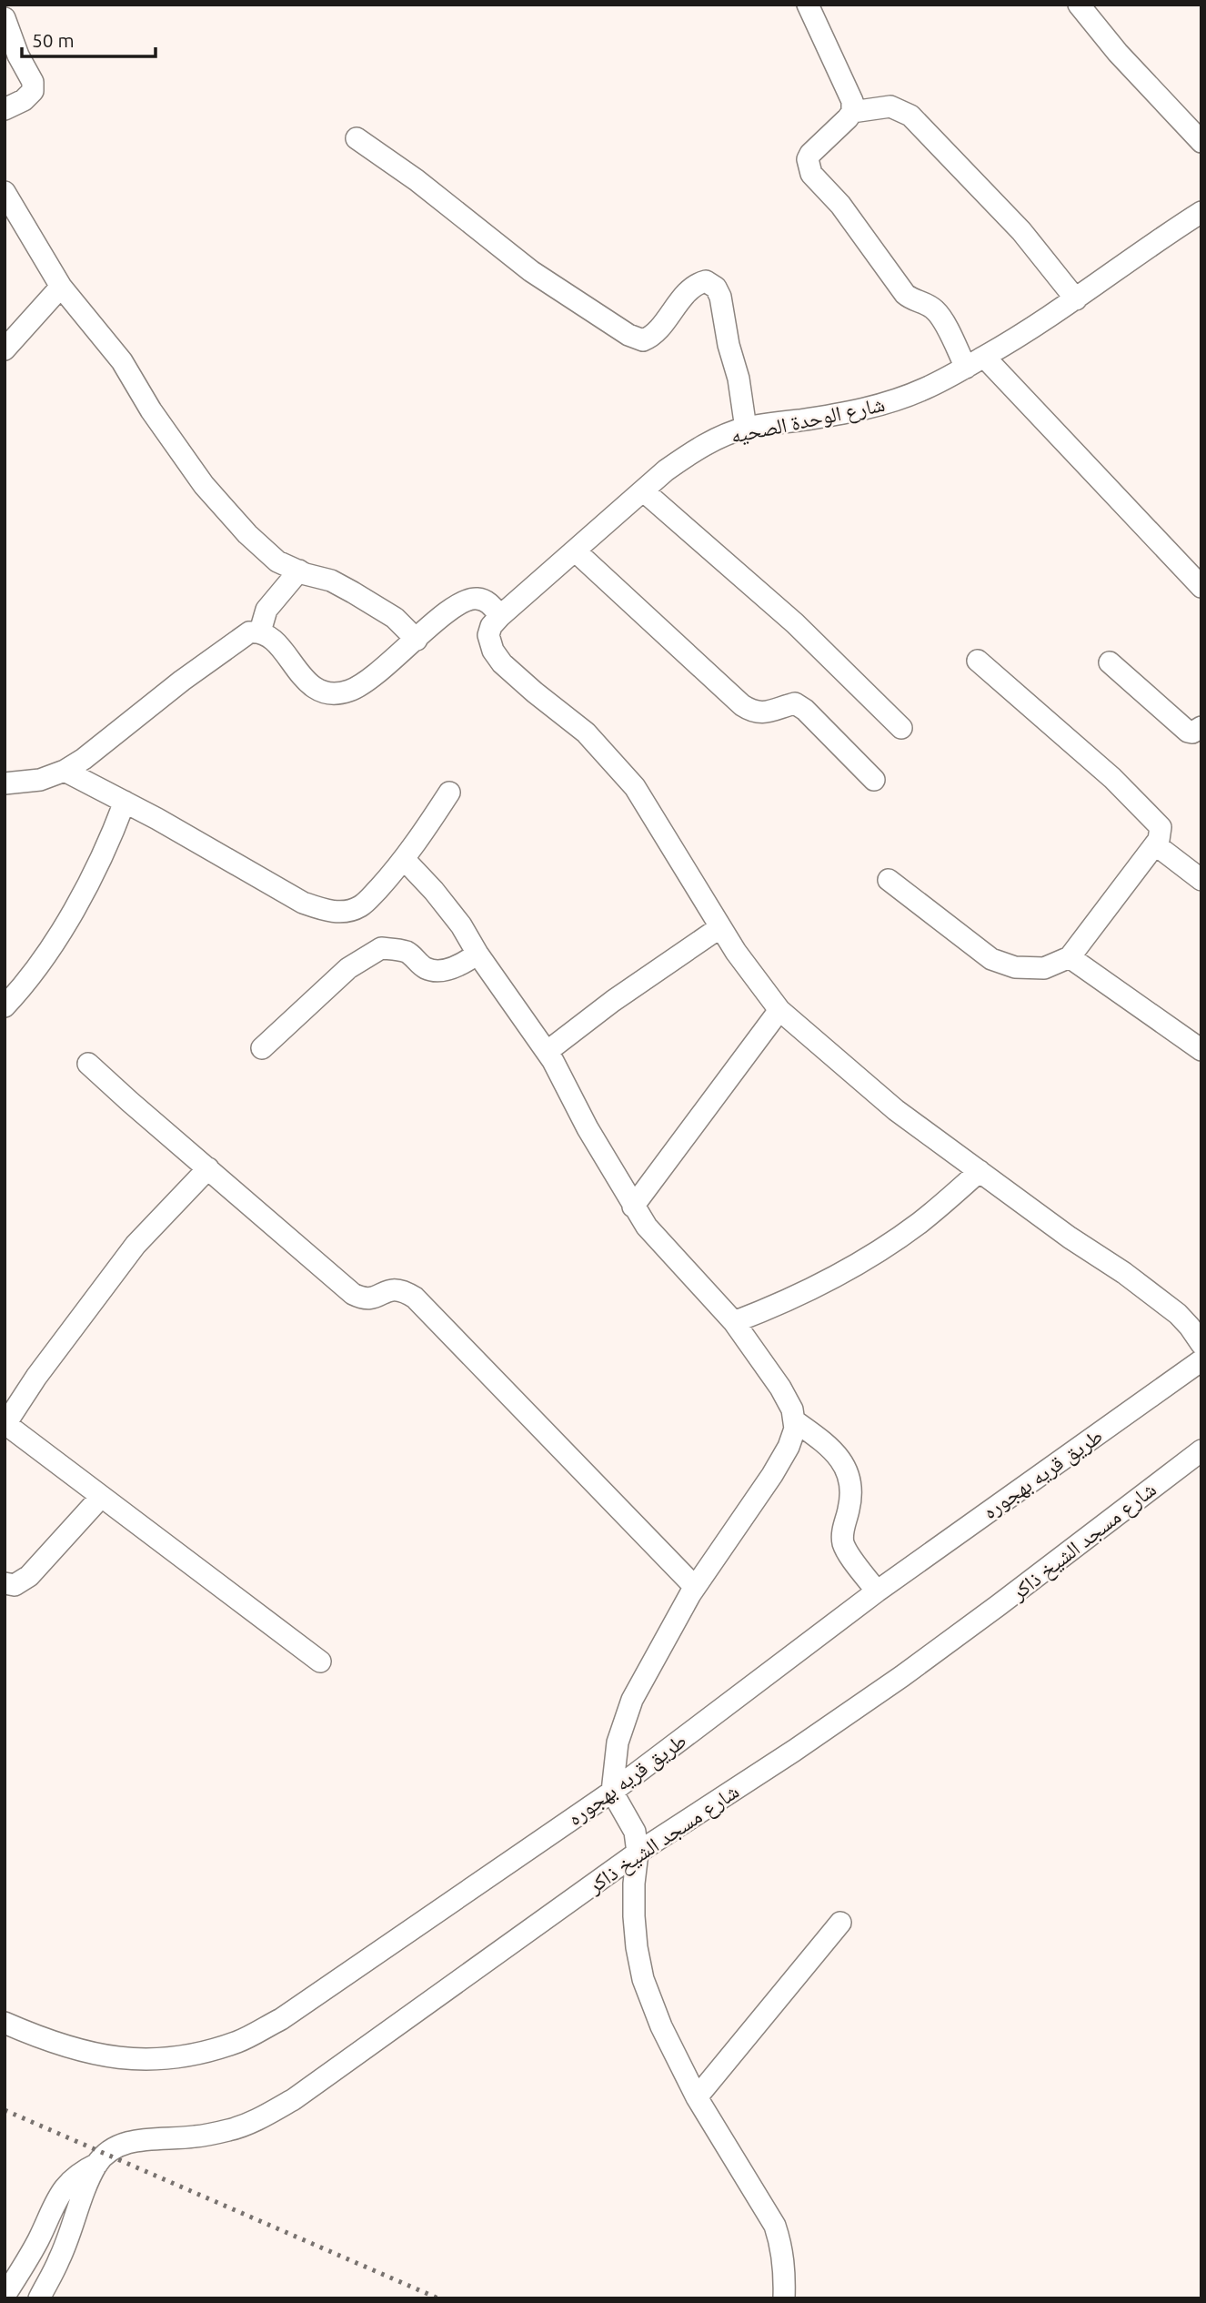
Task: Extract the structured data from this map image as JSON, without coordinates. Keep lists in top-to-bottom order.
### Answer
{
  "streets": {
    "street": ["شارع الوحدة الصحيه", "طريق قريه بهجوره", "شارع مسجد الشيخ ذاكر"]
  },
  "scale_bar": "50 m"
}
